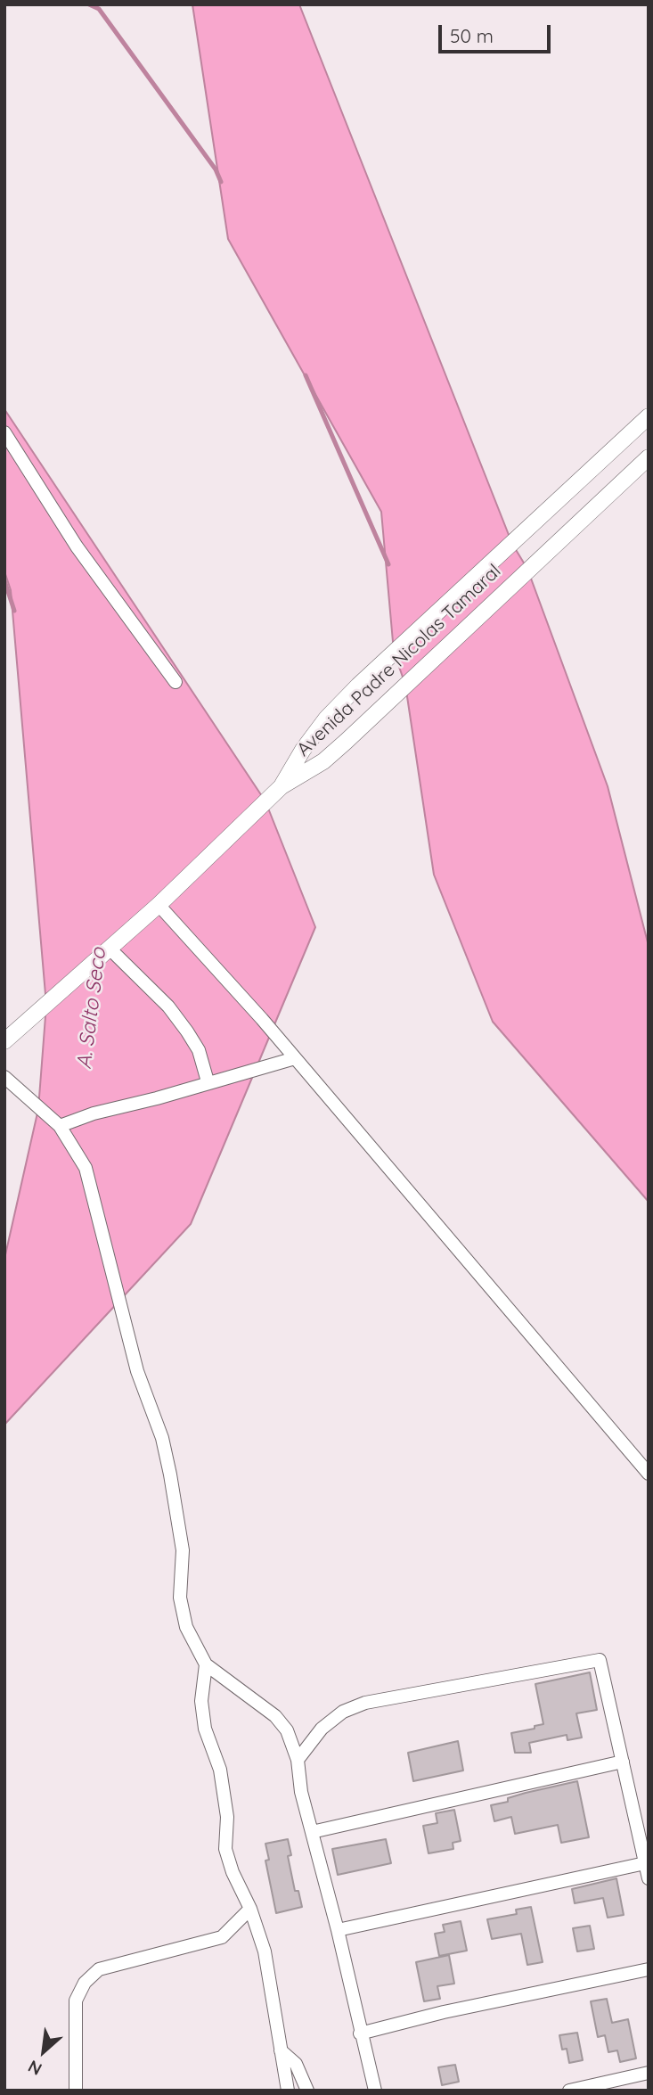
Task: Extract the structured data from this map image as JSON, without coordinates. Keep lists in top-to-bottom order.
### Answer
{
  "streets": {
    "street": ["Avenida Padre Nicolas Tamaral"]
  },
  "water": ["A. Salto Seco"],
  "scale_bar": "50 m",
  "north": "bottom left"
}
